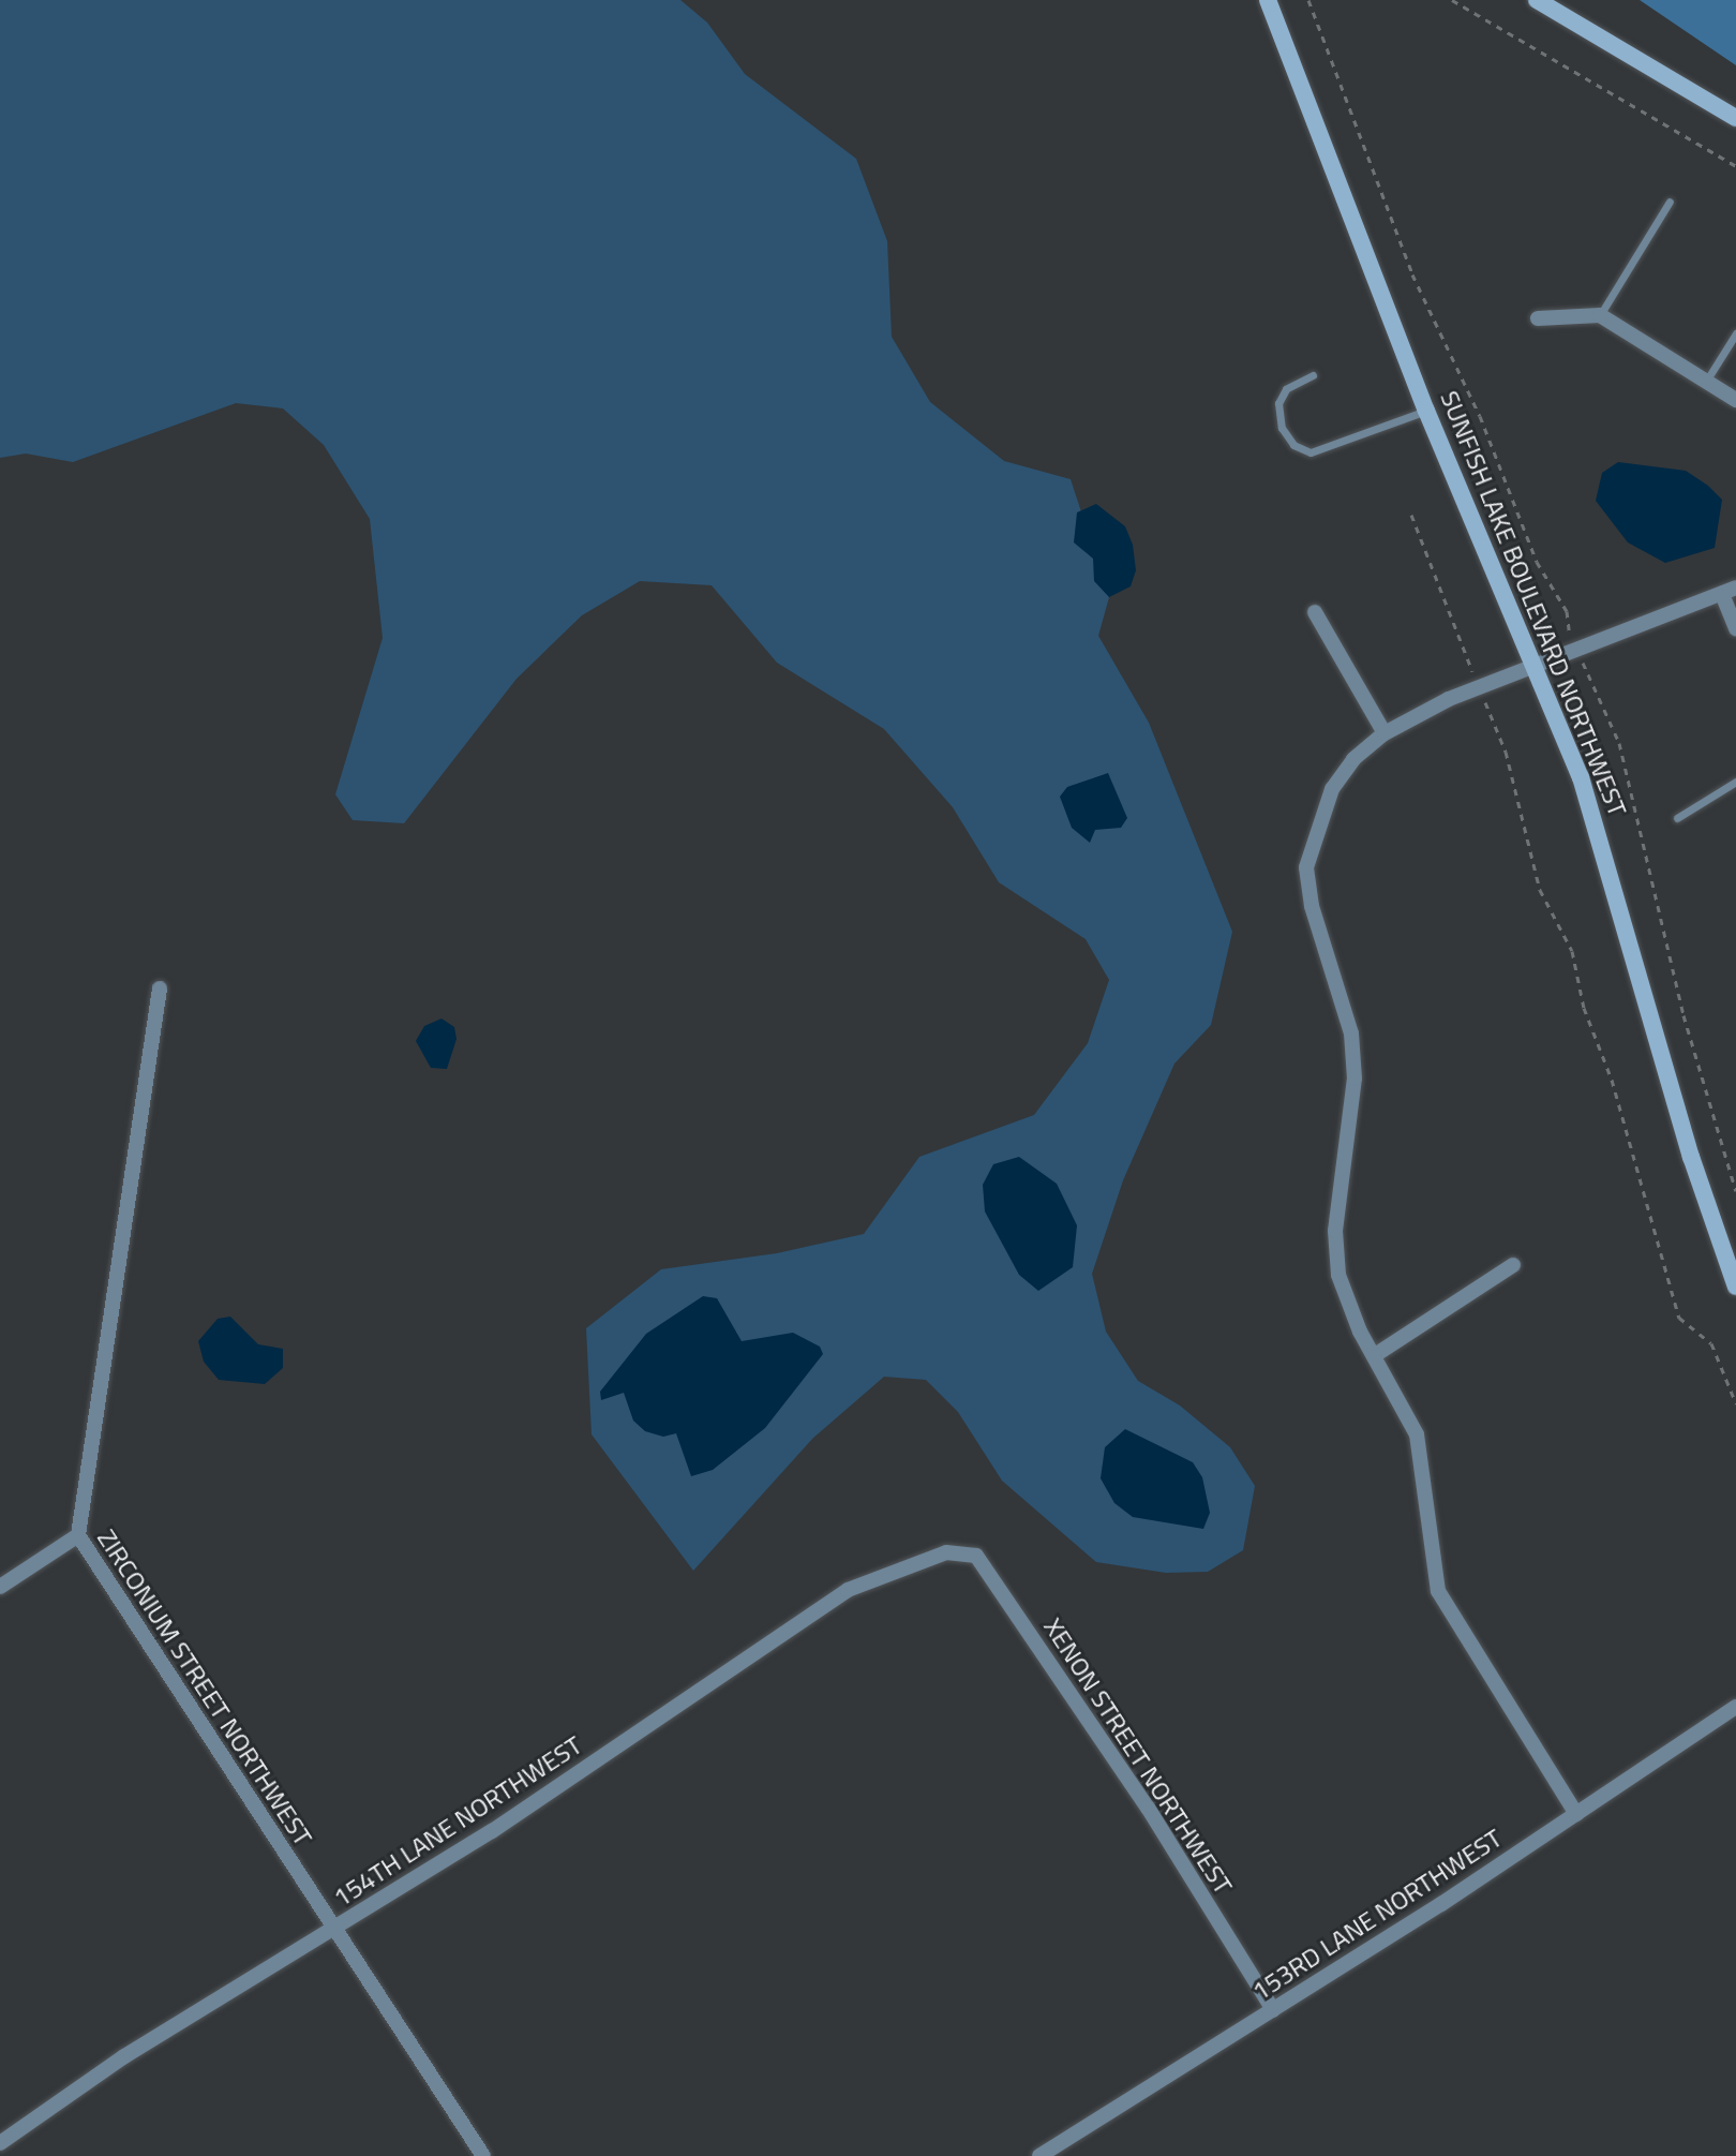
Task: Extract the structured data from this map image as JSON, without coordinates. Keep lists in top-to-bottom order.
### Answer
{
  "streets": {
    "street": [
      "SUNFISH LAKE BOULEVARD NORTHWEST",
      "ZIRCONIUM STREET NORTHWEST",
      "XENON STREET NORTHWEST",
      "154TH LANE NORTHWEST",
      "153RD LANE NORTHWEST"
    ]
  },
  "crossings": [
    ["ZIRCONIUM STREET NORTHWEST", "154TH LANE NORTHWEST"],
    ["XENON STREET NORTHWEST", "154TH LANE NORTHWEST"],
    ["XENON STREET NORTHWEST", "153RD LANE NORTHWEST"]
  ]
}
